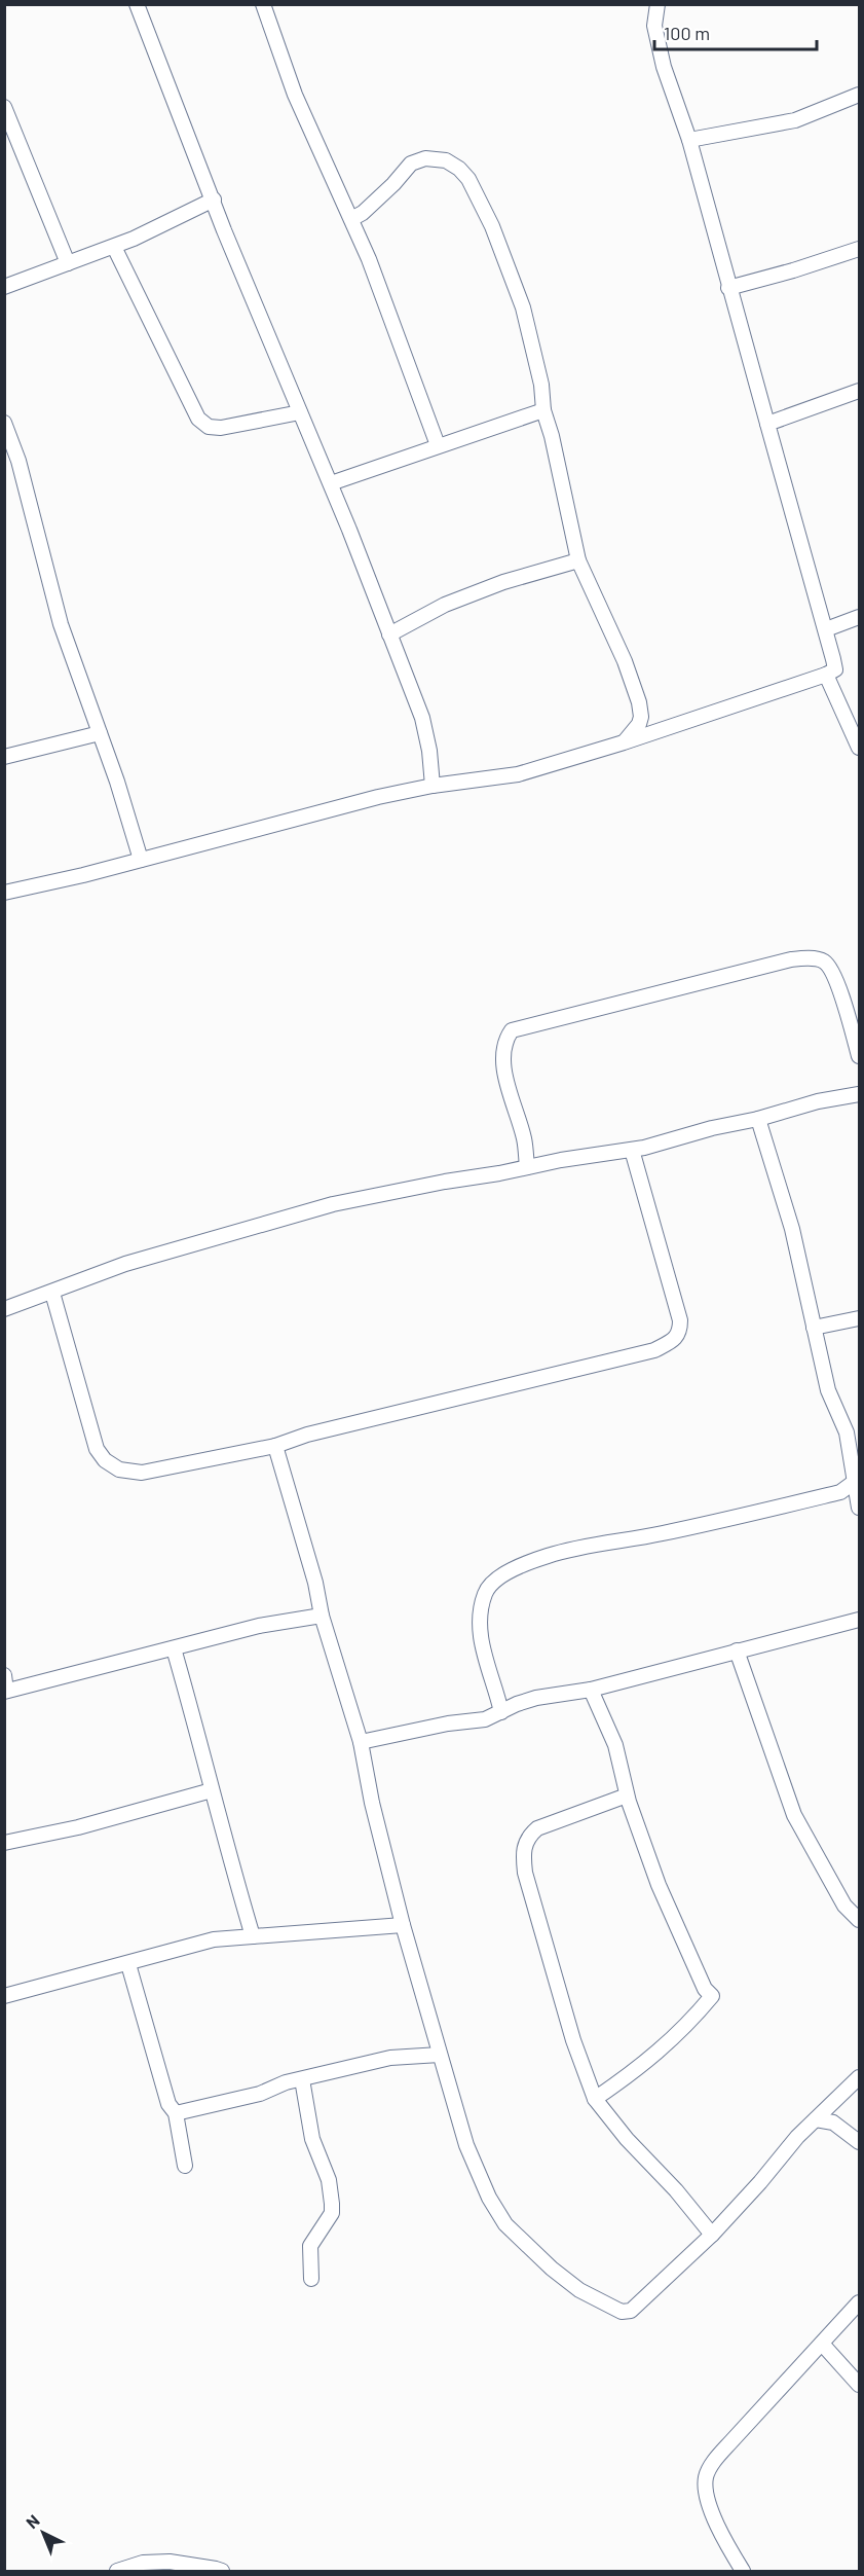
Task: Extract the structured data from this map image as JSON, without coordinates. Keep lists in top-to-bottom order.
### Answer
{
  "scale_bar": "100 m",
  "north": "top left"
}
